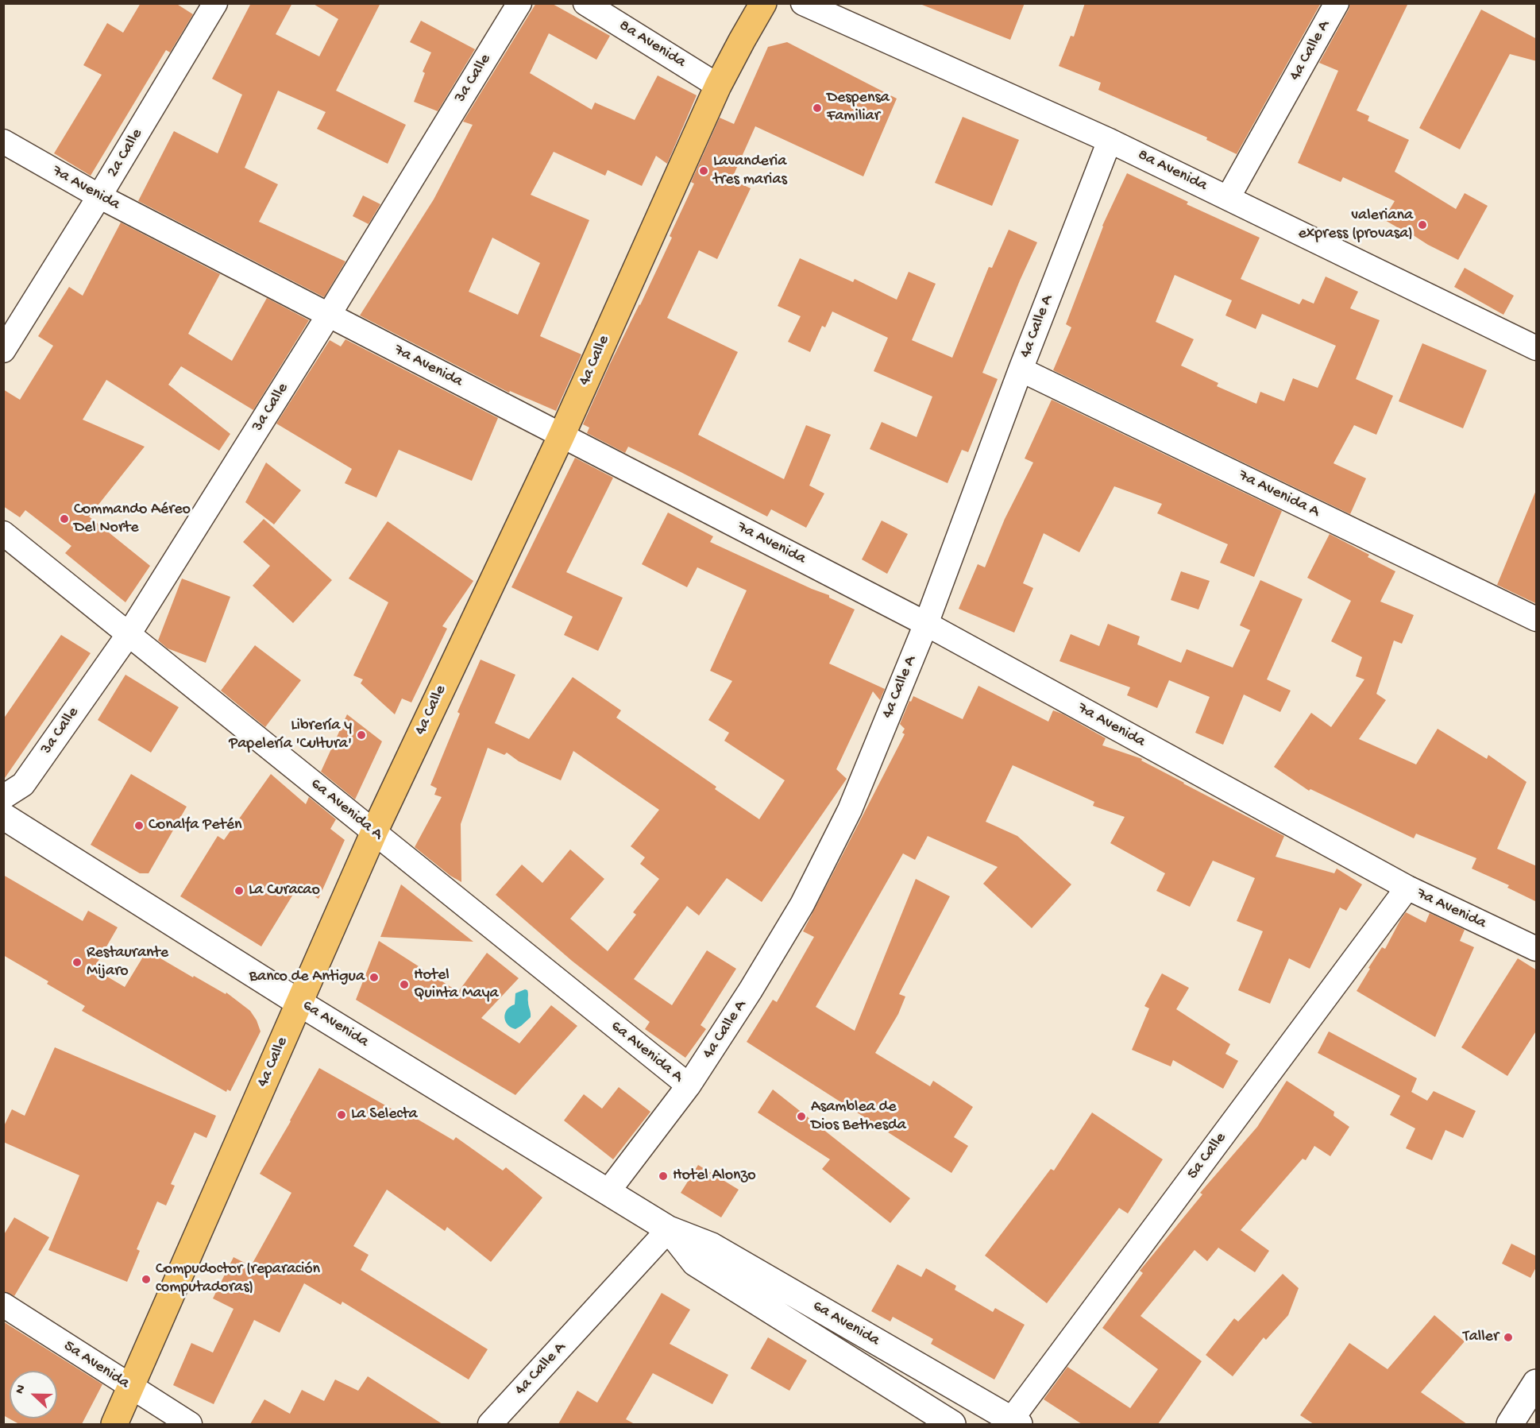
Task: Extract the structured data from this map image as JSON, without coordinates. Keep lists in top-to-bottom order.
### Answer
{
  "streets": {
    "main road": ["4a Calle"],
    "street": [
      "8a Avenida",
      "4a Calle A",
      "3a Calle",
      "2a Calle",
      "7a Avenida",
      "7a Avenida A",
      "6a Avenida A",
      "6a Avenida",
      "5a Calle",
      "5a Avenida"
    ]
  },
  "crossings": [
    ["8a Avenida", "4a Calle A"],
    ["8a Avenida", "4a Calle"],
    ["4a Calle A", "7a Avenida"],
    ["4a Calle A", "7a Avenida A"],
    ["4a Calle A", "6a Avenida A"],
    ["4a Calle A", "6a Avenida"],
    ["3a Calle", "7a Avenida"],
    ["3a Calle", "6a Avenida A"],
    ["2a Calle", "7a Avenida"],
    ["7a Avenida", "4a Calle"],
    ["7a Avenida", "5a Calle"],
    ["4a Calle", "6a Avenida A"],
    ["4a Calle", "6a Avenida"],
    ["4a Calle", "5a Avenida"],
    ["6a Avenida", "5a Calle"]
  ],
  "places": [
    "Despensa Familiar",
    "Lavanderia tres marias",
    "valeriana express (provasa)",
    "Commando Aéreo Del Norte",
    "Librería y Papelería 'Cultura'",
    "Conalfa Petén",
    "La Curacao",
    "Restaurante Mijaro",
    "Banco de Antigua",
    "Hotel Quinta Maya",
    "La Selecta",
    "Asamblea de Dios Bethesda",
    "Hotel Alonzo",
    "Compudoctor (reparación computadoras)",
    "Taller"
  ],
  "north": "left"
}
